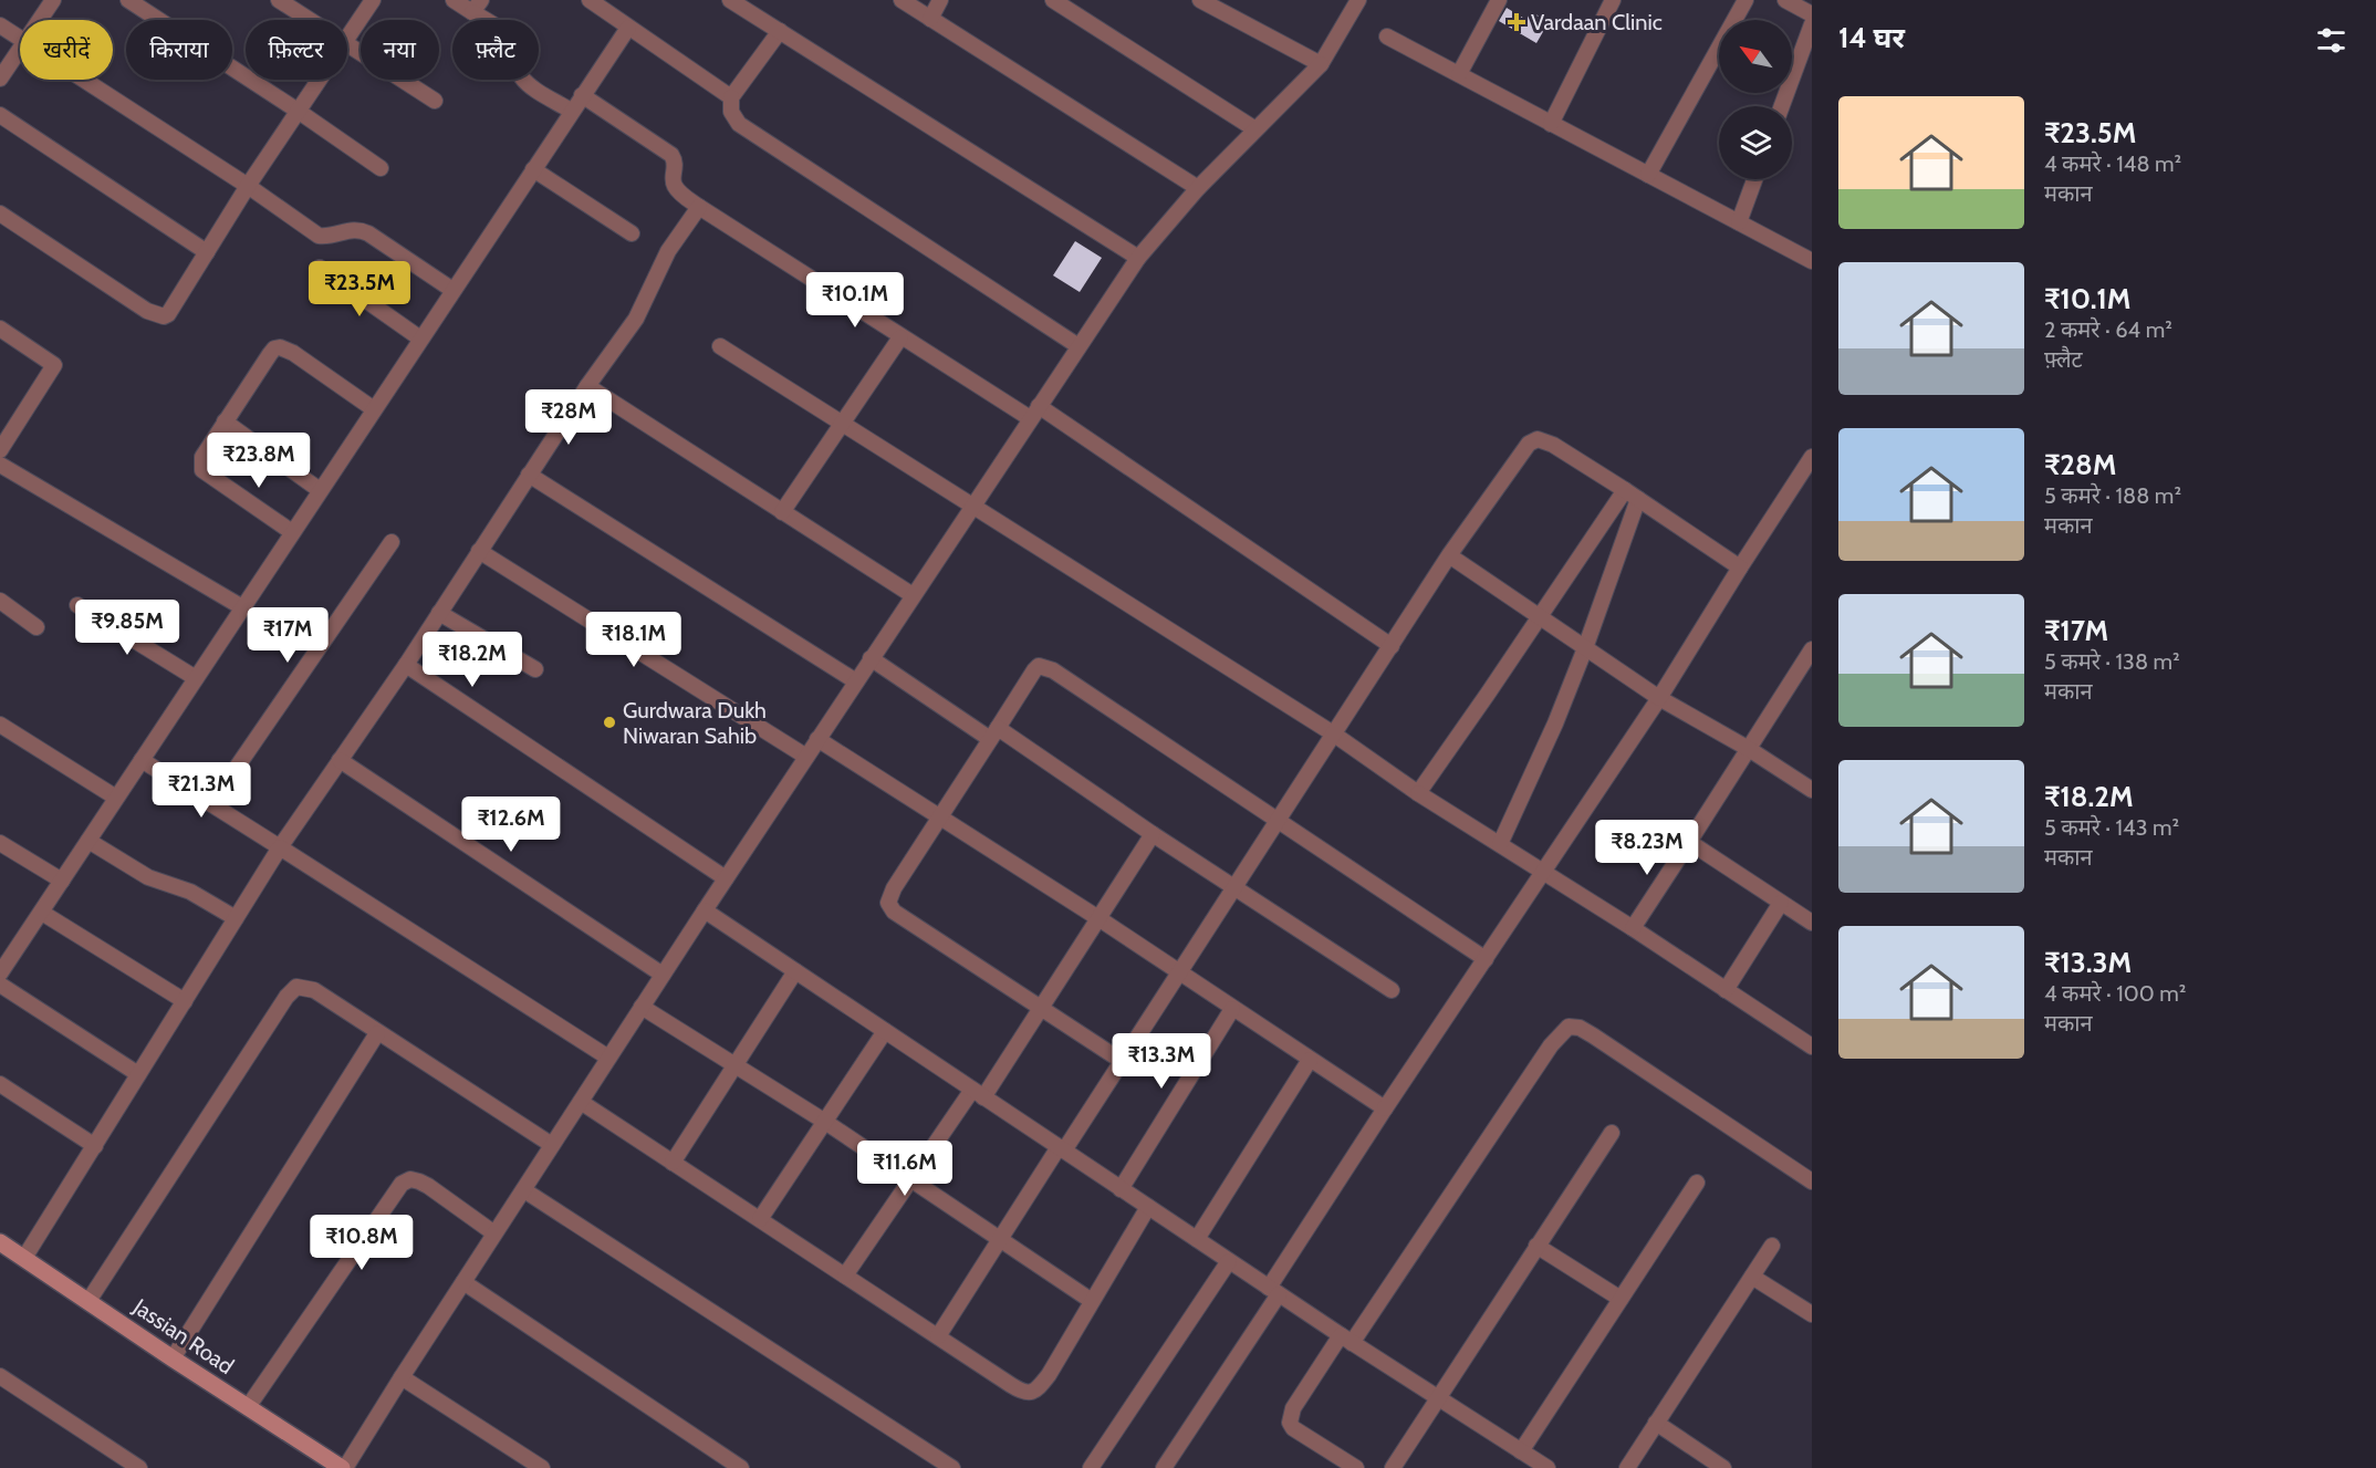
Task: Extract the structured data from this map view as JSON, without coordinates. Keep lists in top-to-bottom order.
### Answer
{
  "streets": {
    "street": ["Jassian Road"]
  },
  "places": {
    "health": ["Vardaan Clinic"],
    "other": ["Gurdwara Dukh Niwaran Sahib"]
  },
  "north": "top left",
  "page": {
    "heading": "14 घर",
    "chip": [
      "खरीदें",
      "किराया",
      "फ़िल्टर",
      "नया",
      "फ़्लैट"
    ],
    "list": [
      {
        "name": "₹23.5M",
        "note": "4 कमरे · 148 m² · मकान"
      },
      {
        "name": "₹10.1M",
        "note": "2 कमरे · 64 m² · फ़्लैट"
      },
      {
        "name": "₹28M",
        "note": "5 कमरे · 188 m² · मकान"
      },
      {
        "name": "₹17M",
        "note": "5 कमरे · 138 m² · मकान"
      },
      {
        "name": "₹18.2M",
        "note": "5 कमरे · 143 m² · मकान"
      },
      {
        "name": "₹13.3M",
        "note": "4 कमरे · 100 m² · मकान"
      }
    ],
    "price": [
      "₹23.5M",
      "₹10.1M",
      "₹28M",
      "₹23.8M",
      "₹9.85M",
      "₹17M",
      "₹18.1M",
      "₹18.2M",
      "₹21.3M",
      "₹12.6M",
      "₹8.23M",
      "₹13.3M",
      "₹11.6M",
      "₹10.8M"
    ]
  }
}
